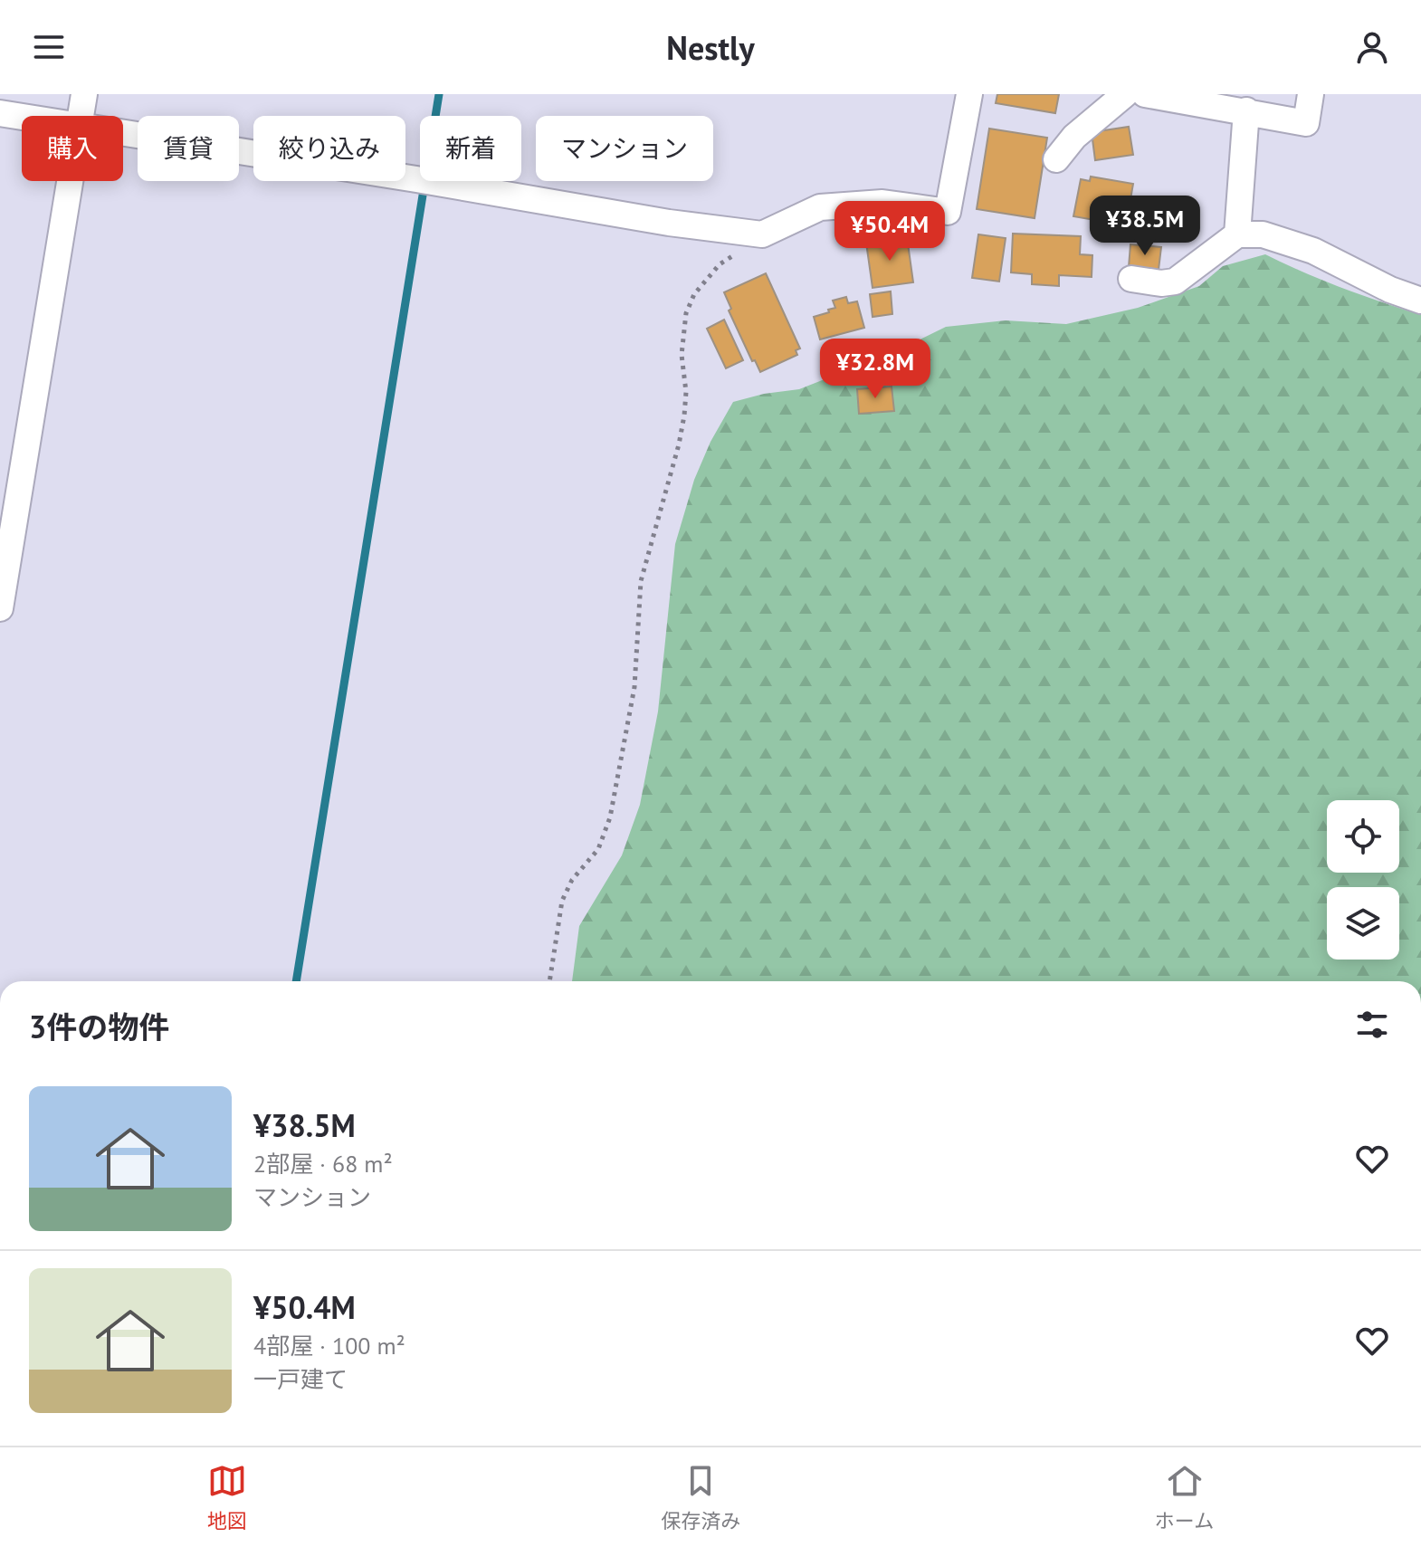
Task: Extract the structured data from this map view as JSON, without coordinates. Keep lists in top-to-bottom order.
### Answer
{
  "page": {
    "header": "Nestly",
    "chip": [
      "購入",
      "賃貸",
      "絞り込み",
      "新着",
      "マンション"
    ],
    "price": ["¥38.5M", "¥50.4M", "¥32.8M"],
    "heading": "3件の物件",
    "list": [
      {
        "name": "¥38.5M",
        "note": "2部屋 · 68 m² · マンション"
      },
      {
        "name": "¥50.4M",
        "note": "4部屋 · 100 m² · 一戸建て"
      }
    ],
    "tabs": ["地図", "保存済み", "ホーム"]
  }
}
